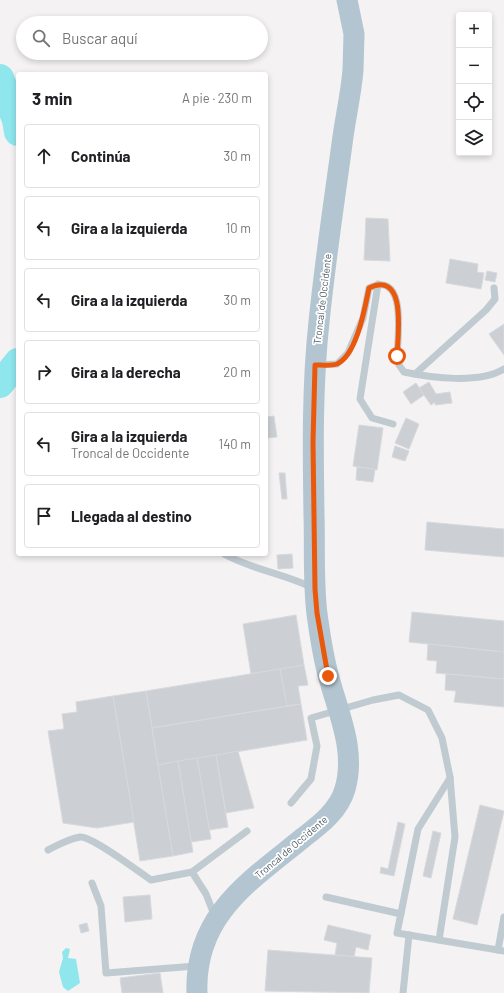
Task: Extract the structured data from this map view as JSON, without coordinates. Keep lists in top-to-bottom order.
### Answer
{
  "streets": {
    "main road": ["Troncal de Occidente"]
  },
  "page": {
    "map_buttons": ["+", "−"],
    "search": "Buscar aquí",
    "heading": ["3 min", "A pie · 230 m"],
    "list": [
      ["Continúa", "30 m"],
      ["Gira a la izquierda", "10 m"],
      ["Gira a la izquierda", "30 m"],
      ["Gira a la derecha", "20 m"],
      ["Gira a la izquierda", "Troncal de Occidente", "140 m"],
      "Llegada al destino"
    ]
  }
}
